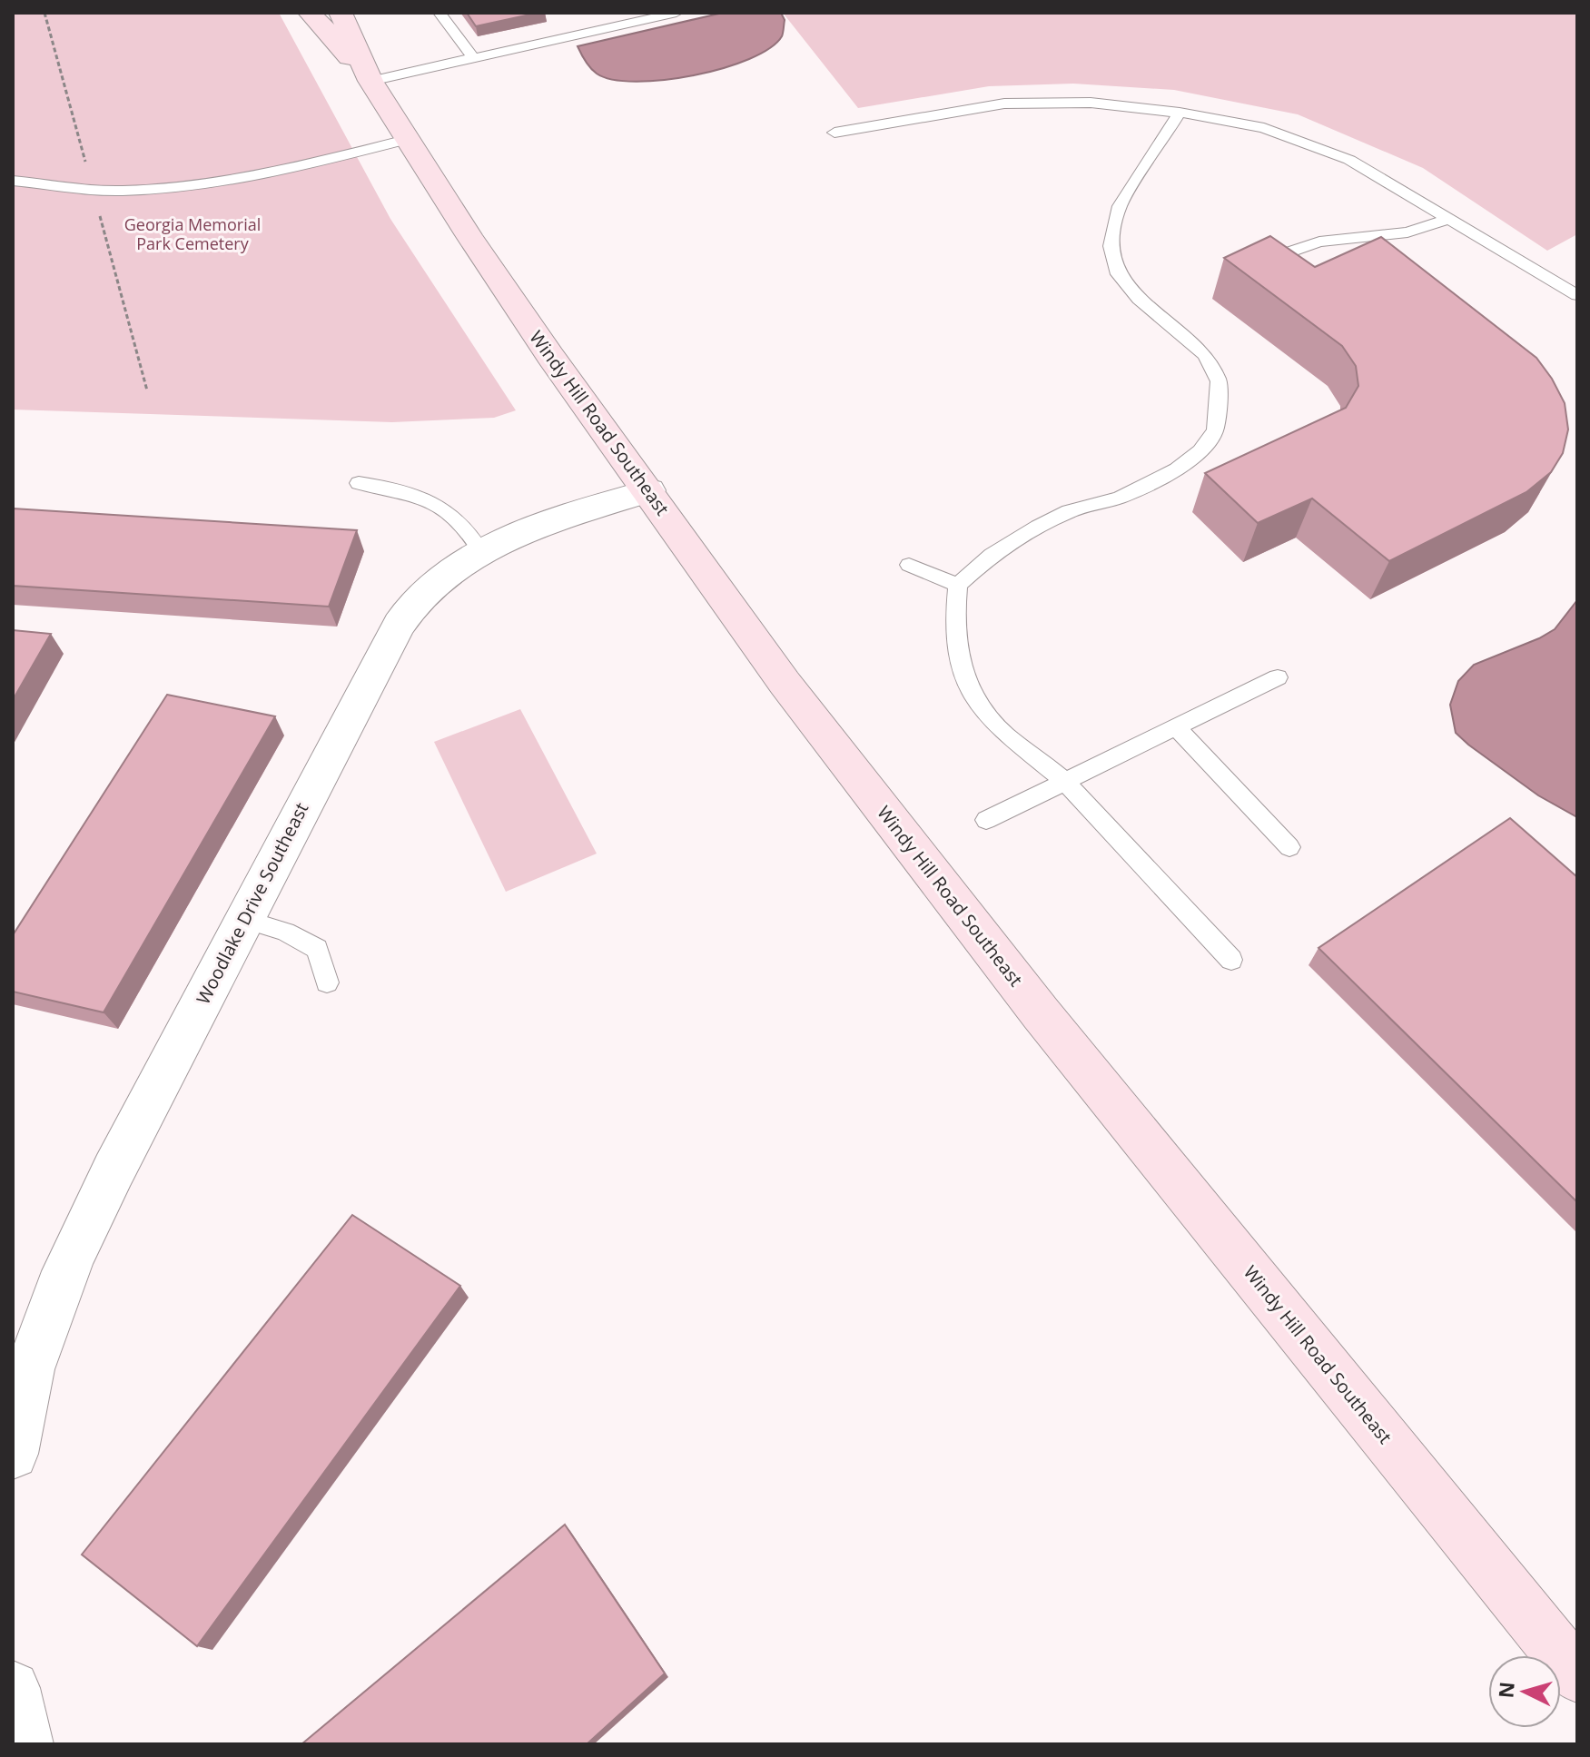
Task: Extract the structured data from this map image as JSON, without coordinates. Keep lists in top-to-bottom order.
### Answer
{
  "streets": {
    "main road": ["Windy Hill Road Southeast"],
    "street": ["Woodlake Drive Southeast"]
  },
  "crossings": [
    ["Windy Hill Road Southeast", "Woodlake Drive Southeast"]
  ],
  "parks": ["Georgia Memorial Park Cemetery"],
  "north": "left"
}
